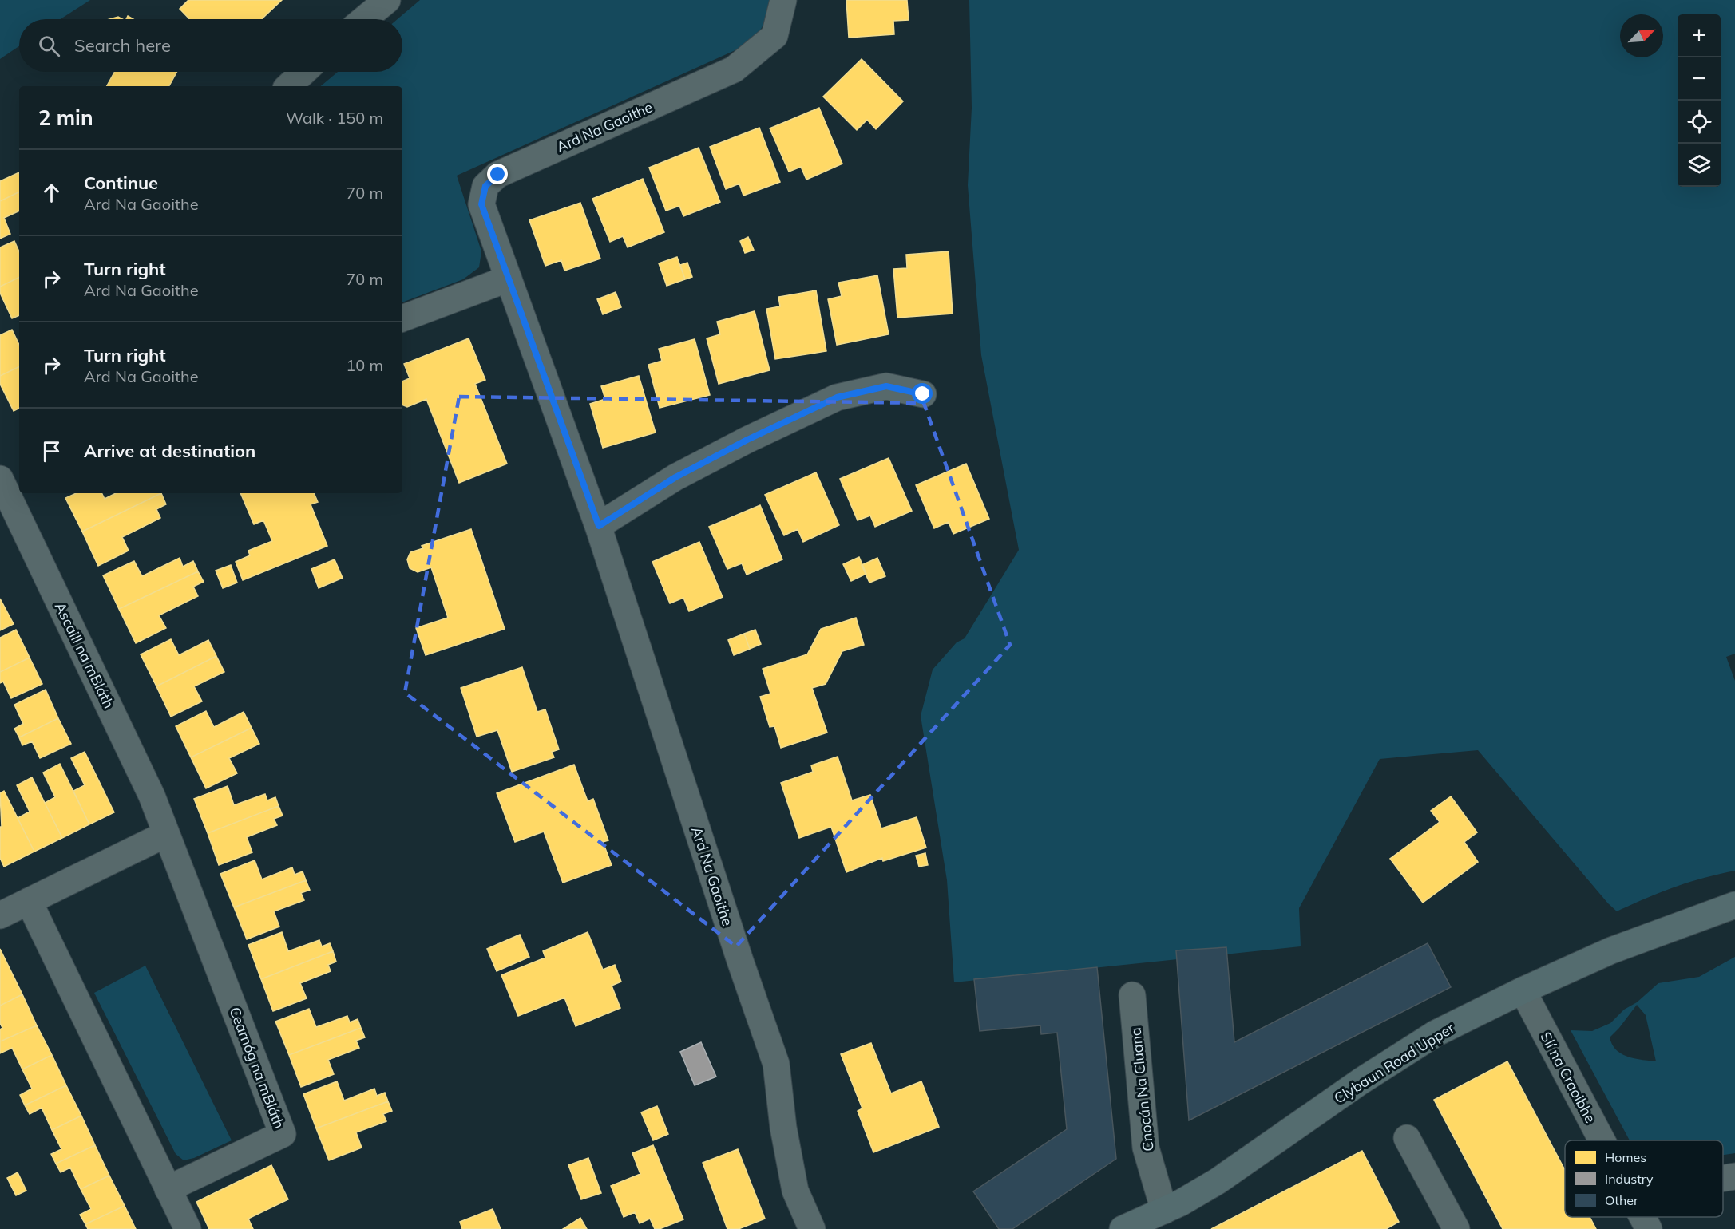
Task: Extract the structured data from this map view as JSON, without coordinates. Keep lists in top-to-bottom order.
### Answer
{
  "streets": {
    "street": [
      "Ard Na Gaoithe",
      "Ascaill na mBláth",
      "Clybaun Road Upper",
      "Cearnóg na mBláth",
      "Slí na Craoibhe",
      "Cnocán Na Cluana"
    ]
  },
  "crossings": [
    ["Ascaill na mBláth", "Cearnóg na mBláth"],
    ["Clybaun Road Upper", "Slí na Craoibhe"],
    ["Clybaun Road Upper", "Cnocán Na Cluana"]
  ],
  "legend": ["Homes", "Industry", "Other"],
  "north": "top right",
  "page": {
    "map_buttons": ["+", "−"],
    "search": "Search here",
    "heading": ["2 min", "Walk · 150 m"],
    "list": [
      ["Continue", "Ard Na Gaoithe", "70 m"],
      ["Turn right", "Ard Na Gaoithe", "70 m"],
      ["Turn right", "Ard Na Gaoithe", "10 m"],
      "Arrive at destination"
    ]
  }
}
